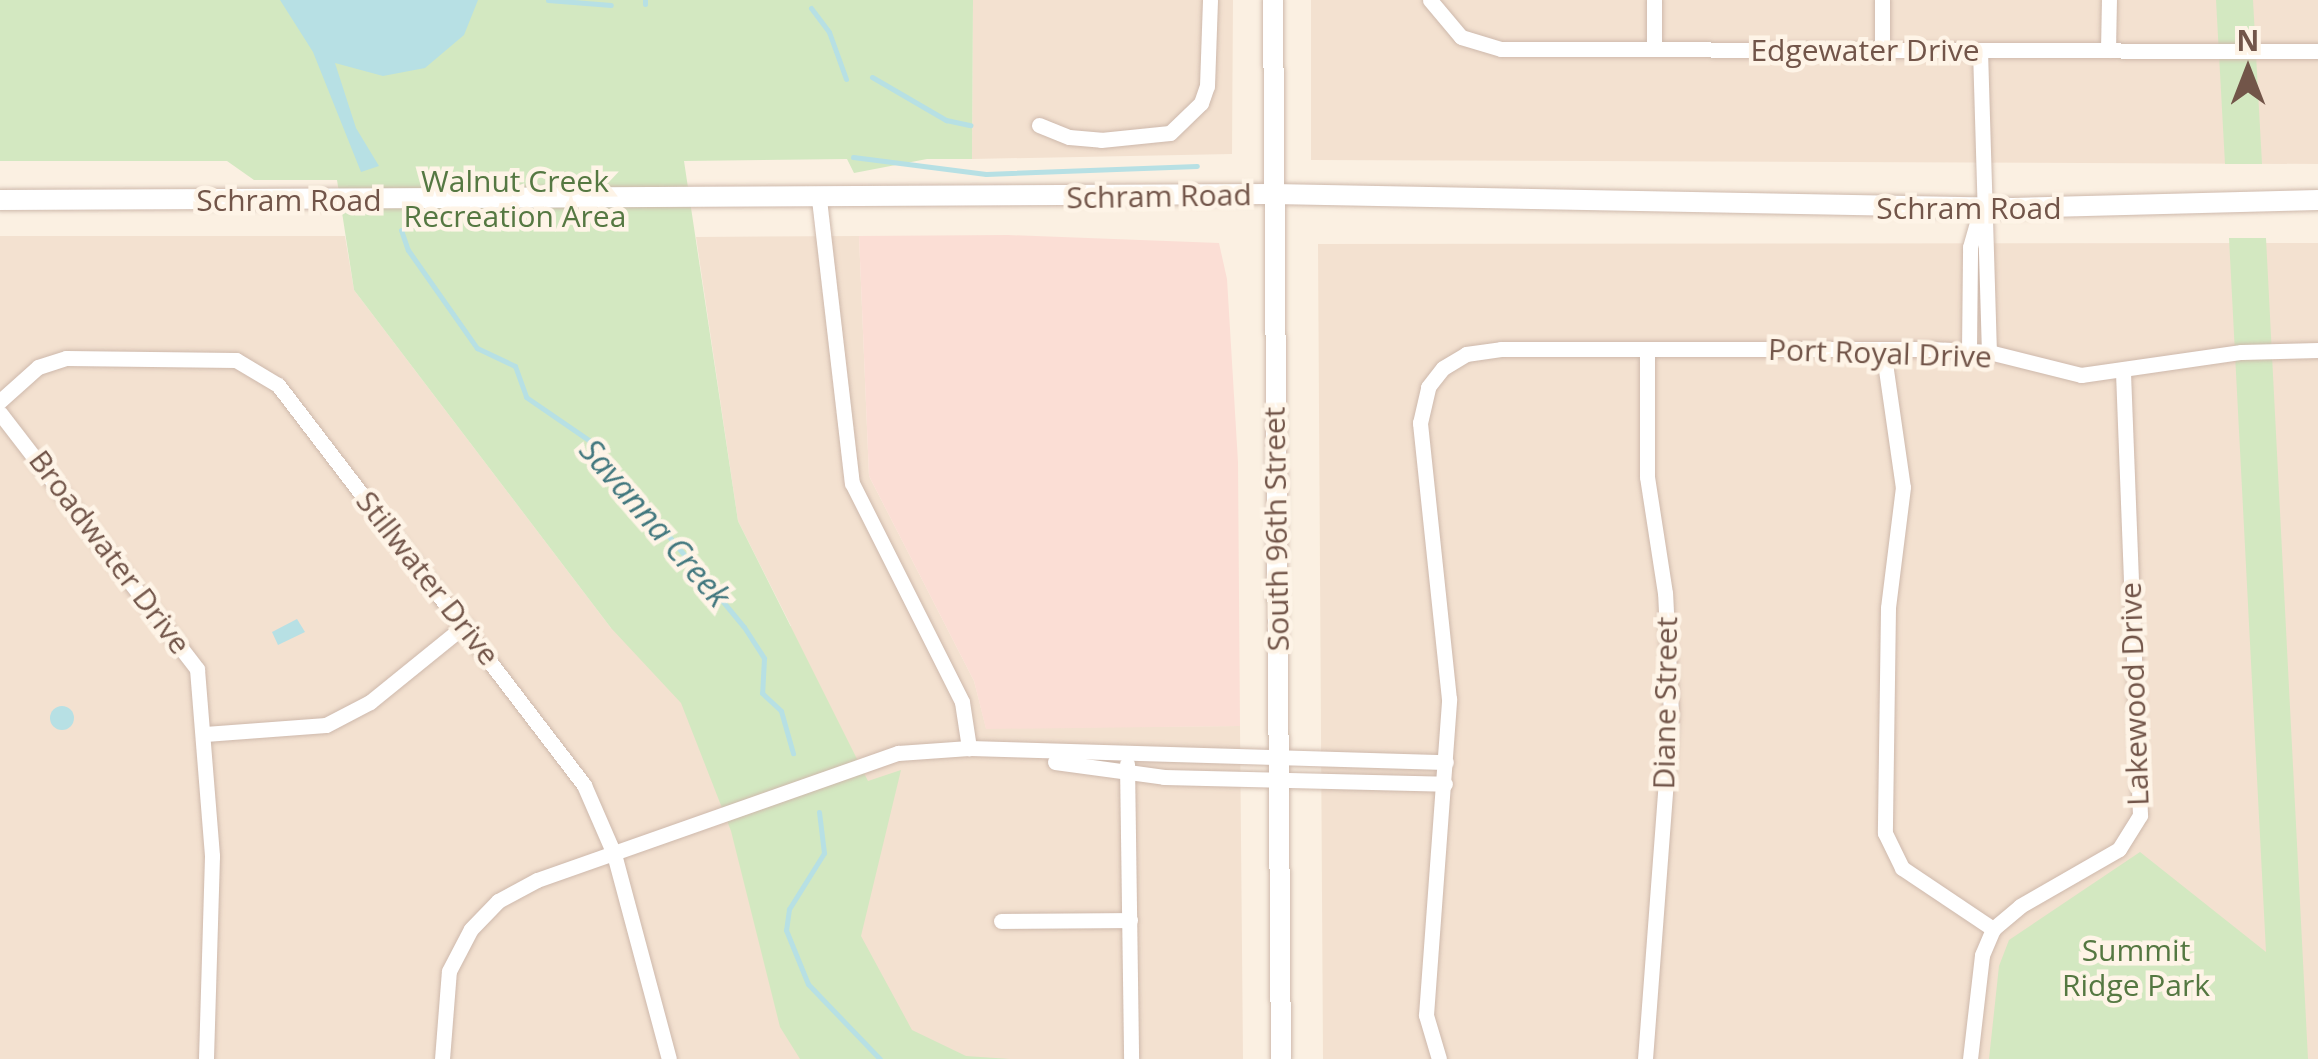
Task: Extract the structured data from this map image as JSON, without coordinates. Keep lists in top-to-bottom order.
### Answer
{
  "streets": {
    "main road": ["Schram Road", "South 96th Street"],
    "street": [
      "Edgewater Drive",
      "Port Royal Drive",
      "Broadwater Drive",
      "Stillwater Drive",
      "Lakewood Drive",
      "Diane Street"
    ]
  },
  "crossings": [
    ["Schram Road", "South 96th Street"],
    ["Port Royal Drive", "Lakewood Drive"],
    ["Port Royal Drive", "Diane Street"]
  ],
  "water": ["Savanna Creek"],
  "parks": ["Walnut Creek Recreation Area", "Summit Ridge Park"],
  "north": "top"
}
